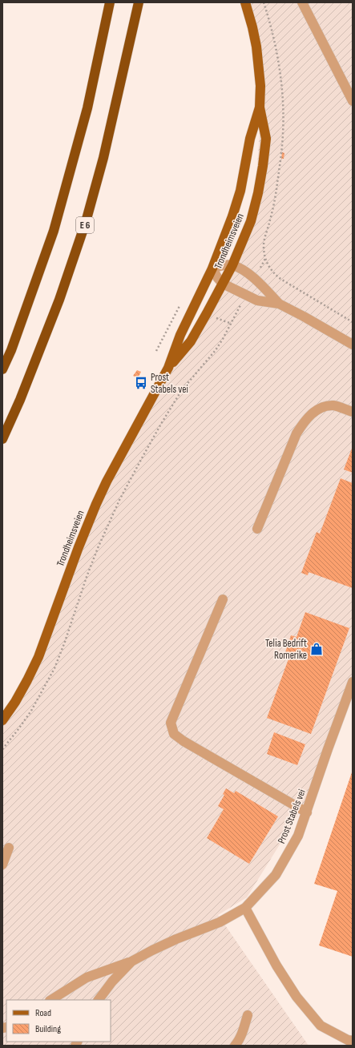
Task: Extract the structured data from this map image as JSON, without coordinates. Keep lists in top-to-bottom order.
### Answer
{
  "streets": {
    "highway": ["E 6"],
    "main road": ["Trondheimsveien"],
    "street": ["Prost Stabels vei"]
  },
  "places": {
    "bus stop": ["Prost Stabels vei"],
    "shop": ["Telia Bedrift Romerike"]
  },
  "legend": ["Road", "Building"]
}
